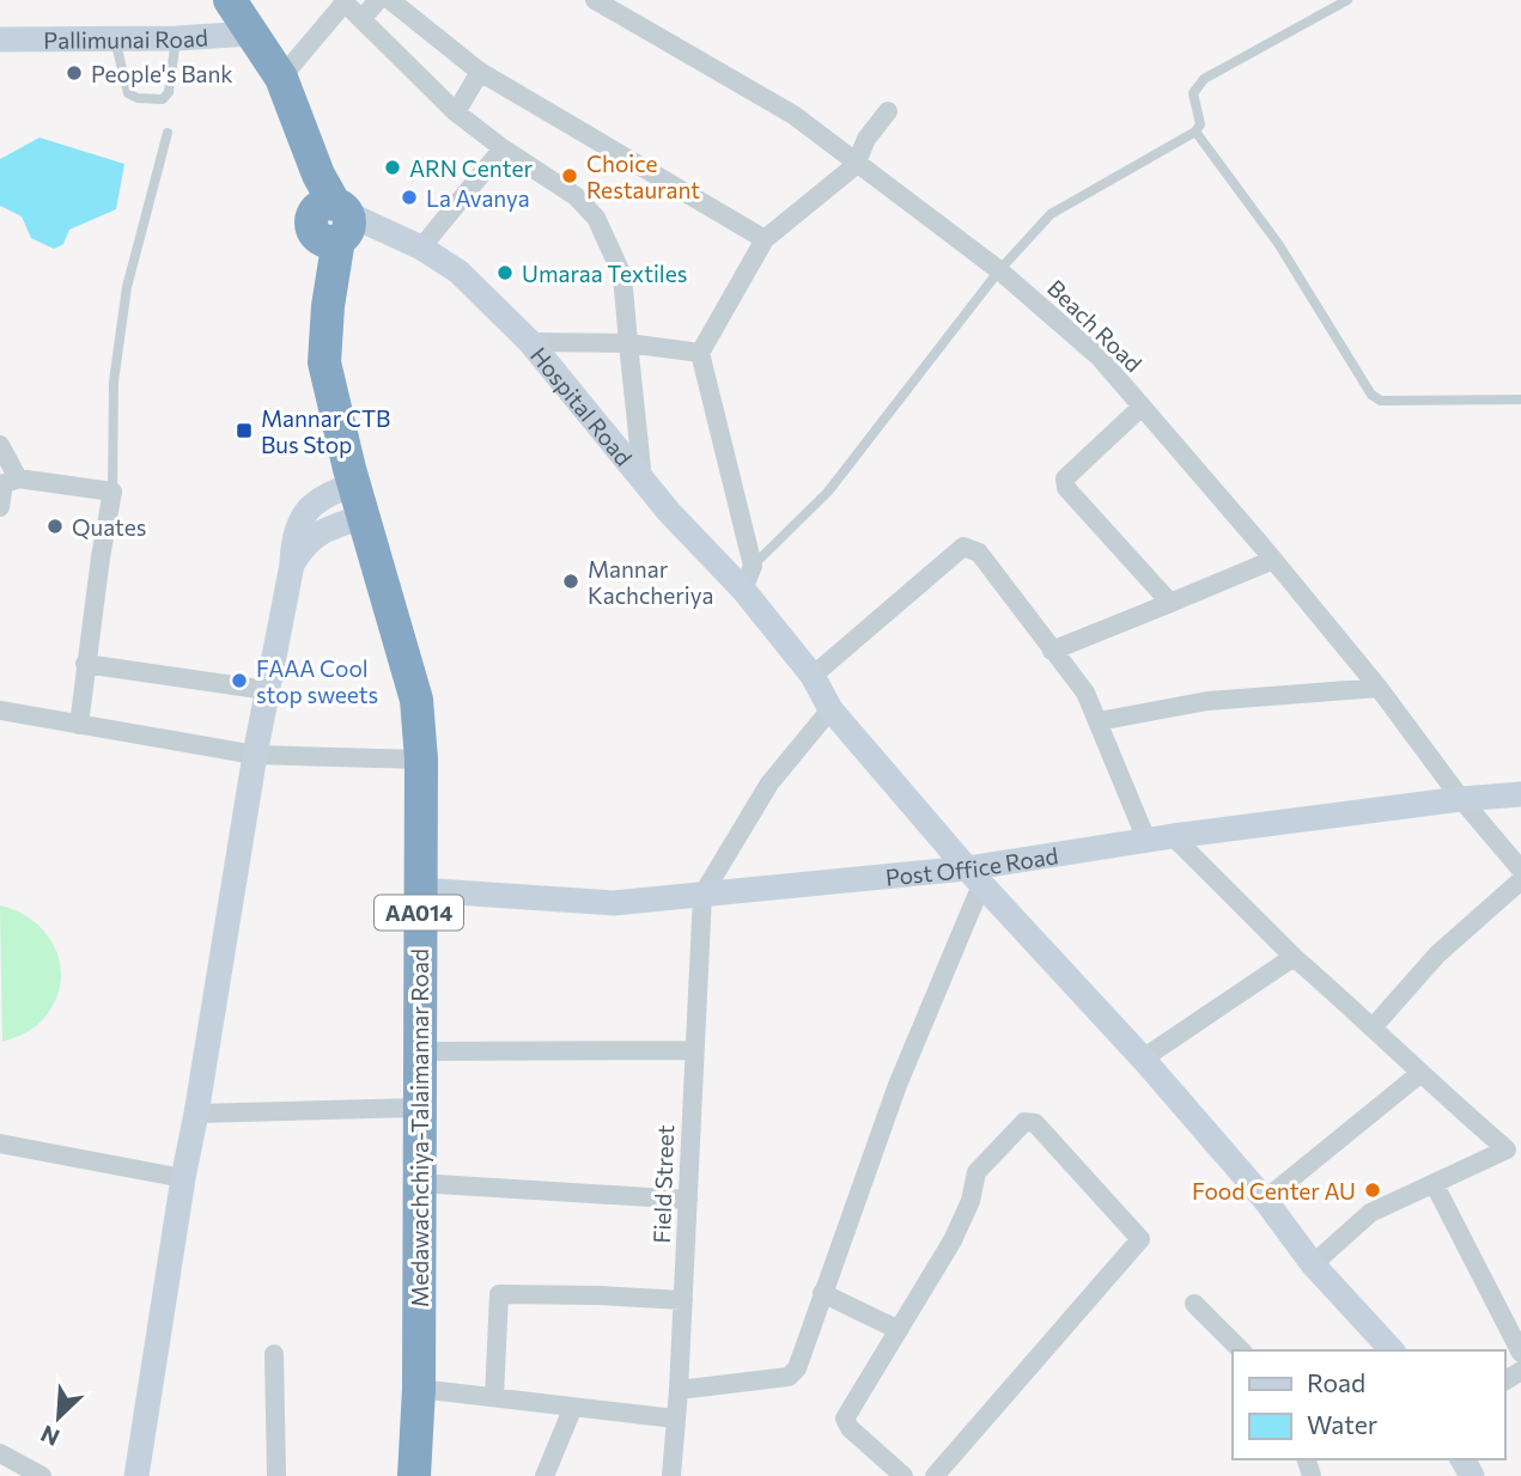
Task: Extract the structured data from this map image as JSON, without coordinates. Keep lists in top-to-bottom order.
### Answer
{
  "streets": {
    "highway": ["AA014", "Medawachchiya-Talaimannar Road"],
    "street": [
      "Pallimunai Road",
      "Beach Road",
      "Hospital Road",
      "Post Office Road",
      "Field Street"
    ]
  },
  "crossings": [
    ["Pallimunai Road", "AA014"],
    ["Beach Road", "Post Office Road"],
    ["Hospital Road", "Post Office Road"],
    ["Hospital Road", "AA014"],
    ["Post Office Road", "Medawachchiya-Talaimannar Road"],
    ["Post Office Road", "Field Street"],
    ["AA014", "Medawachchiya-Talaimannar Road"]
  ],
  "places": {
    "other": [
      "People's Bank",
      "ARN Center",
      "Choice Restaurant",
      "La Avanya",
      "Umaraa Textiles",
      "Quates",
      "Mannar Kachcheriya",
      "FAAA Cool stop sweets",
      "Food Center AU"
    ],
    "transit": ["Mannar CTB Bus Stop"]
  },
  "legend": ["Road", "Water"],
  "north": "bottom left"
}
